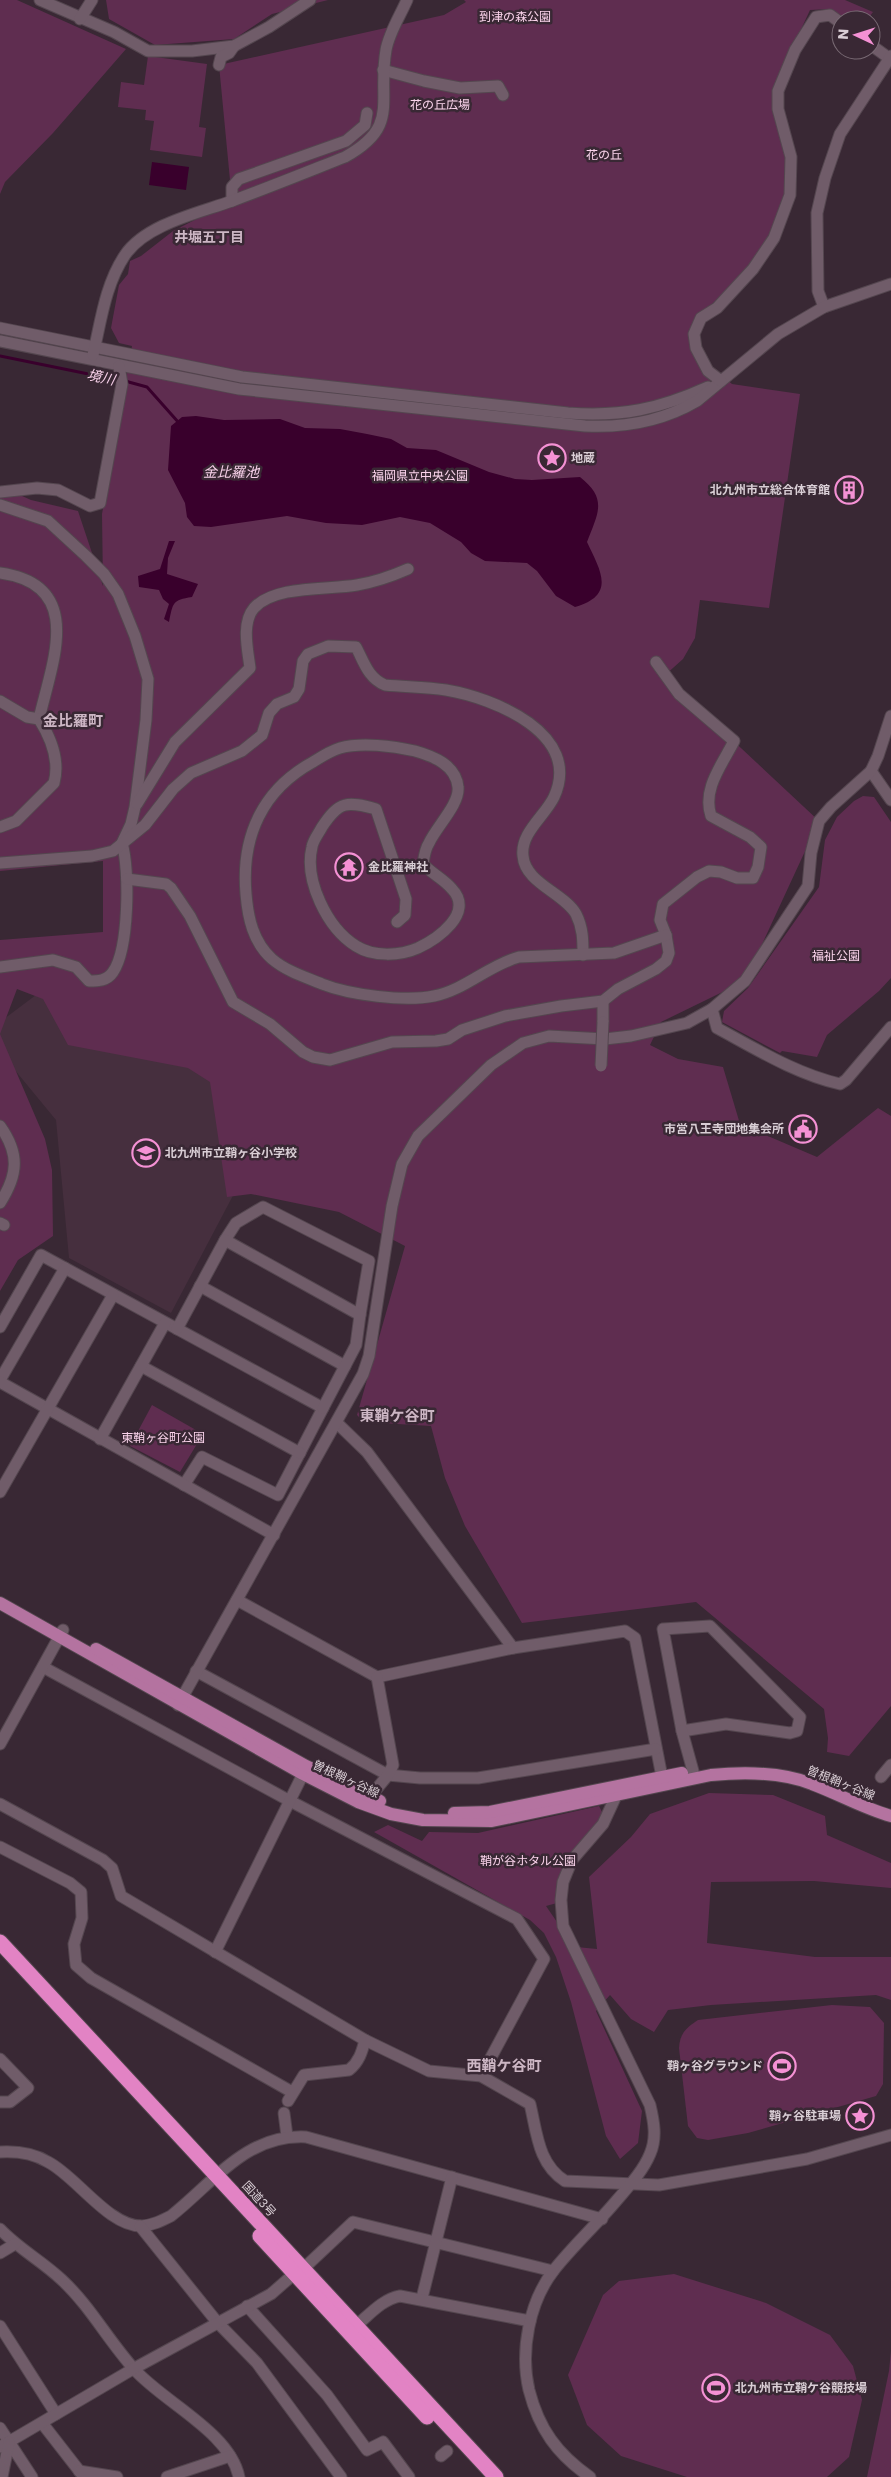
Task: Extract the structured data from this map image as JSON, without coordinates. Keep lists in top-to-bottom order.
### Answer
{
  "streets": {
    "highway": ["国道3号"],
    "main road": ["曽根鞘ヶ谷線"]
  },
  "districts": [
    "井堀五丁目",
    "金比羅町",
    "東鞘ケ谷町",
    "西鞘ケ谷町"
  ],
  "water": ["境川", "金比羅池"],
  "parks": [
    "到津の森公園",
    "花の丘広場",
    "花の丘",
    "福岡県立中央公園",
    "福祉公園",
    "東鞘ヶ谷町公園",
    "鞘が谷ホタル公園"
  ],
  "places": {
    "place": ["地蔵", "鞘ヶ谷駐車場"],
    "building": ["北九州市立総合体育館"],
    "temple": ["金比羅神社"],
    "public building": ["市営八王寺団地集会所"],
    "school or university": ["北九州市立鞘ヶ谷小学校"],
    "sports": ["鞘ヶ谷グラウンド", "北九州市立鞘ケ谷競技場"]
  },
  "north": "left"
}
